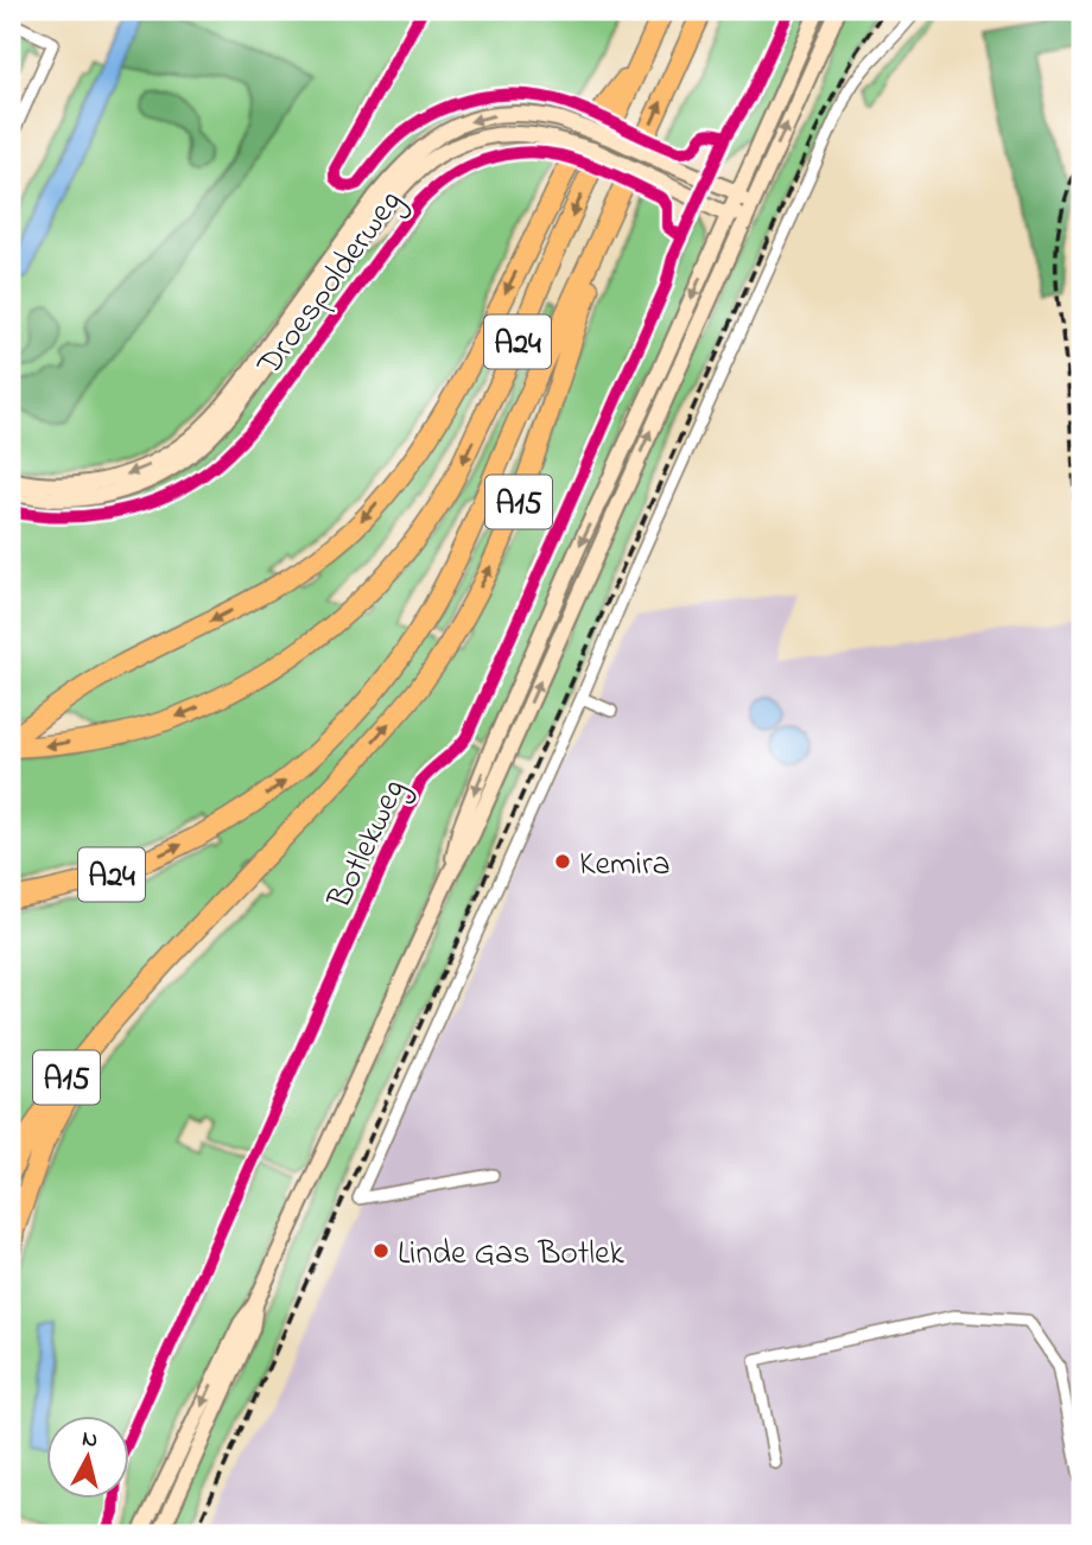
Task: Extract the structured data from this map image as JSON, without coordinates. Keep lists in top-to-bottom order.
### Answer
{
  "streets": {
    "highway": ["A24", "A15"],
    "main road": ["Droespolderweg"],
    "cycle path": ["Botlekweg"]
  },
  "crossings": [
    ["A24", "A15"]
  ],
  "one_way": ["Droespolderweg"],
  "places": ["Kemira", "Linde Gas Botlek"],
  "north": "top"
}
